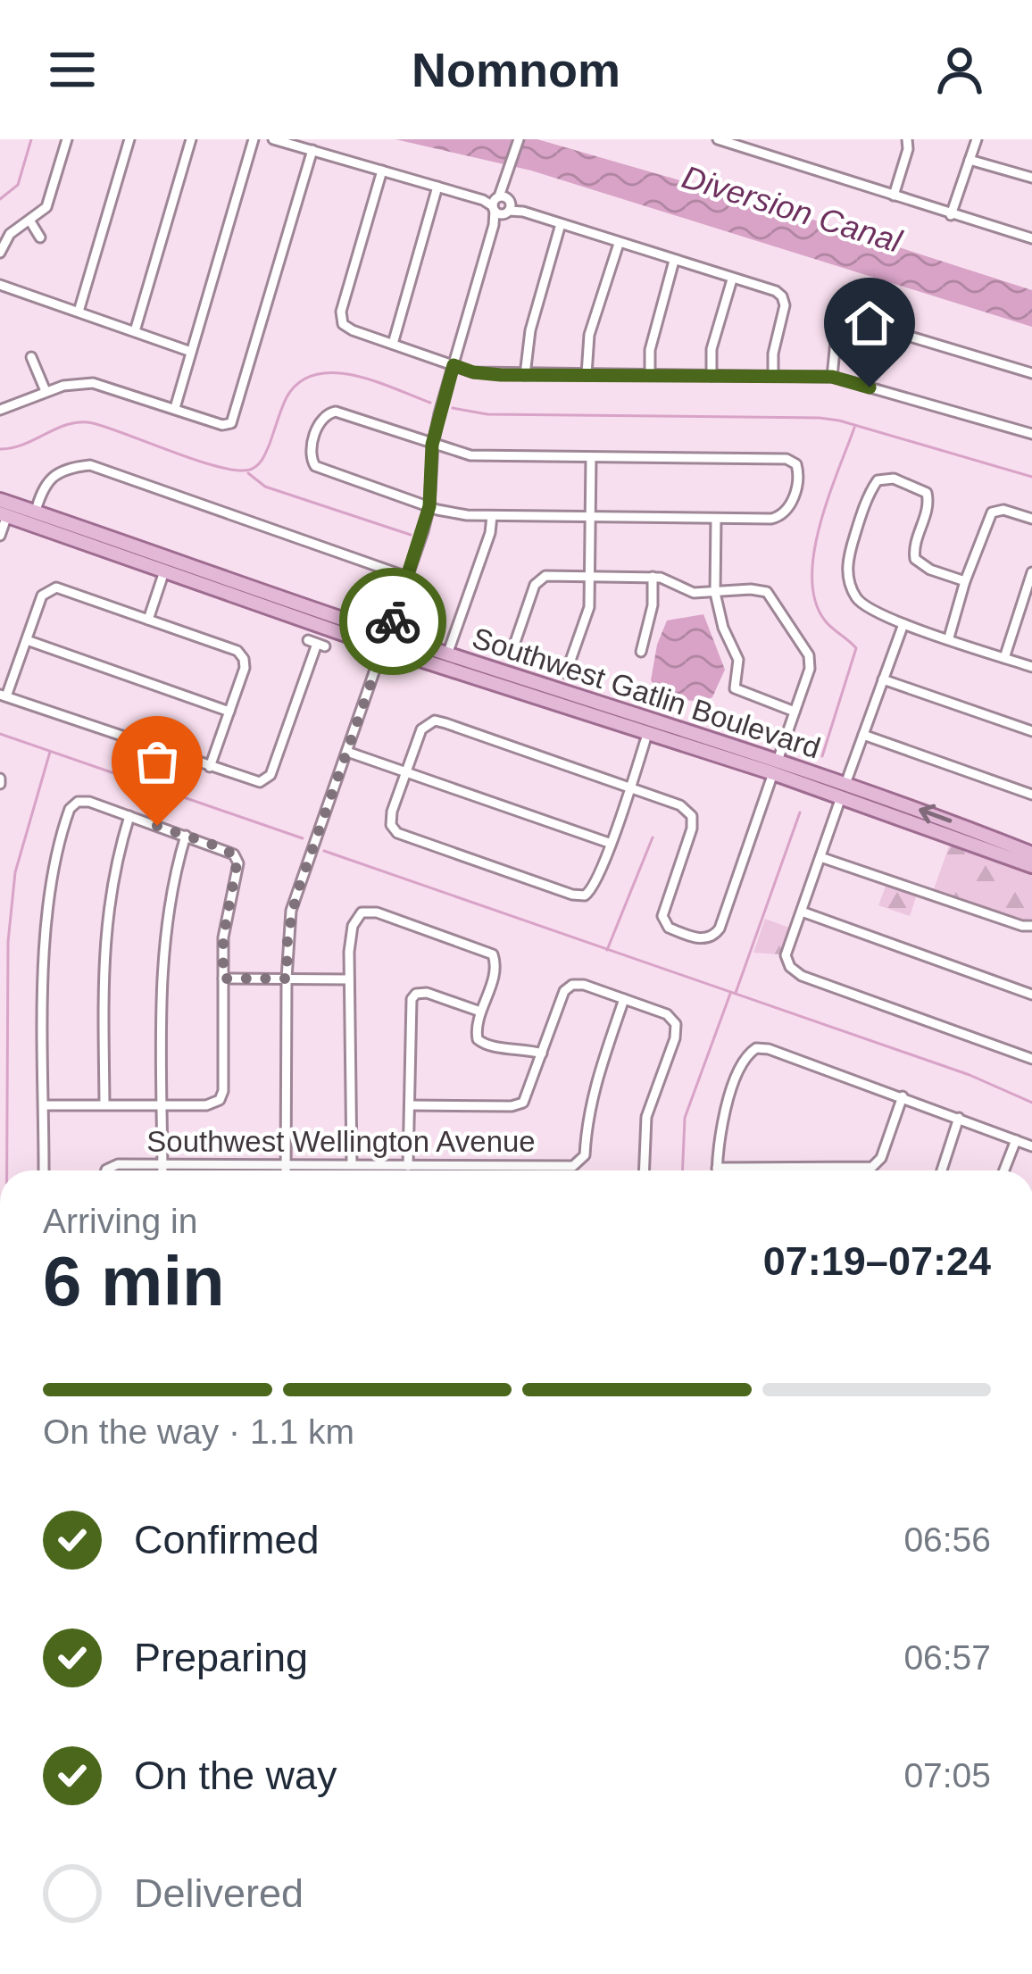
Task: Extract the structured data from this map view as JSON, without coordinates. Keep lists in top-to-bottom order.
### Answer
{
  "streets": {
    "main road": ["Southwest Gatlin Boulevard"],
    "street": ["Southwest Wellington Avenue"]
  },
  "water": ["Diversion Canal"],
  "page": {
    "header": "Nomnom",
    "heading": ["6 min", "Arriving in", "07:19–07:24"],
    "bar": "On the way · 1.1 km",
    "list": [
      ["Confirmed", "06:56"],
      ["Preparing", "06:57"],
      ["On the way", "07:05"],
      "Delivered"
    ]
  }
}
